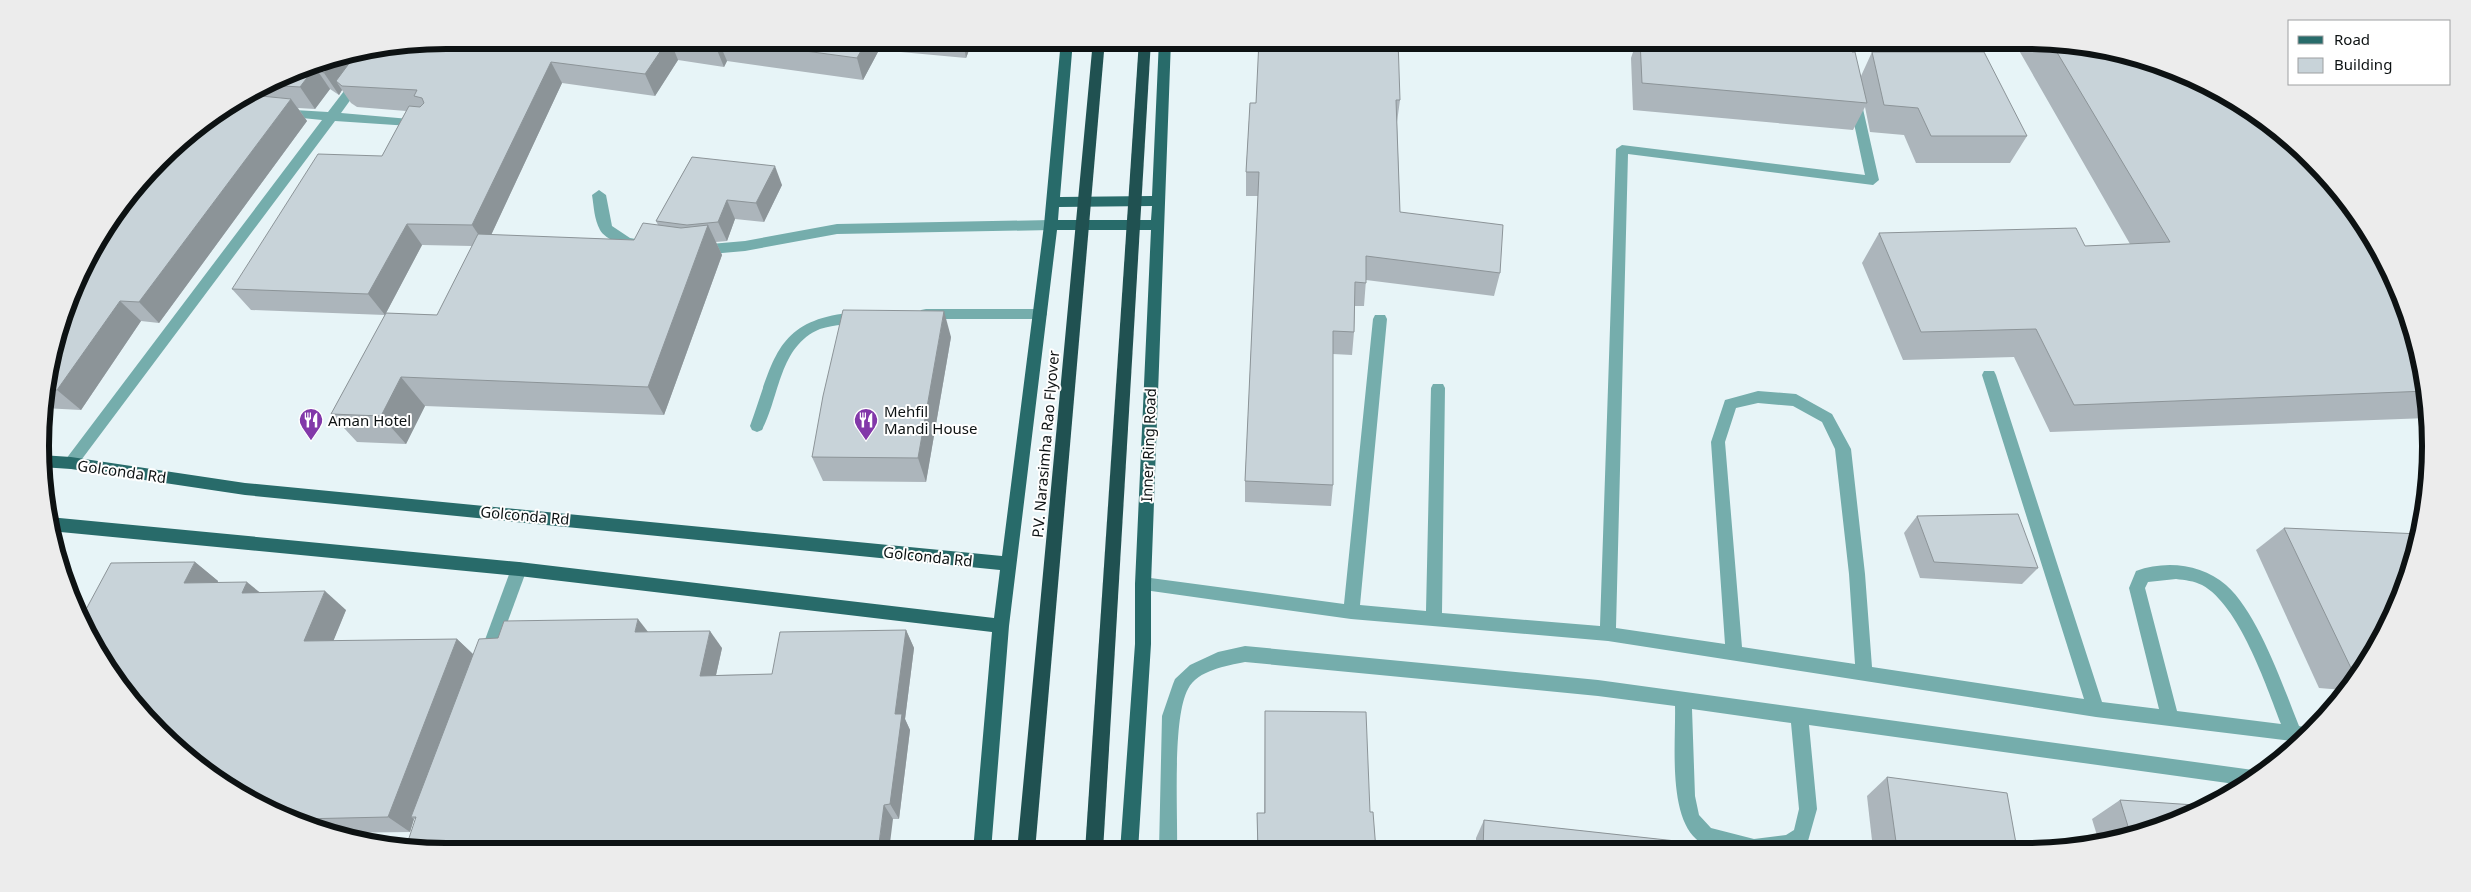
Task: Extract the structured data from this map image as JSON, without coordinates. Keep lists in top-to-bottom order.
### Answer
{
  "streets": {
    "highway": ["P.V. Narasimha Rao Flyover"],
    "main road": ["Inner Ring Road", "Golconda Rd"]
  },
  "places": {
    "restaurant": ["Aman Hotel", "Mehfil Mandi House"]
  },
  "legend": ["Road", "Building"]
}
